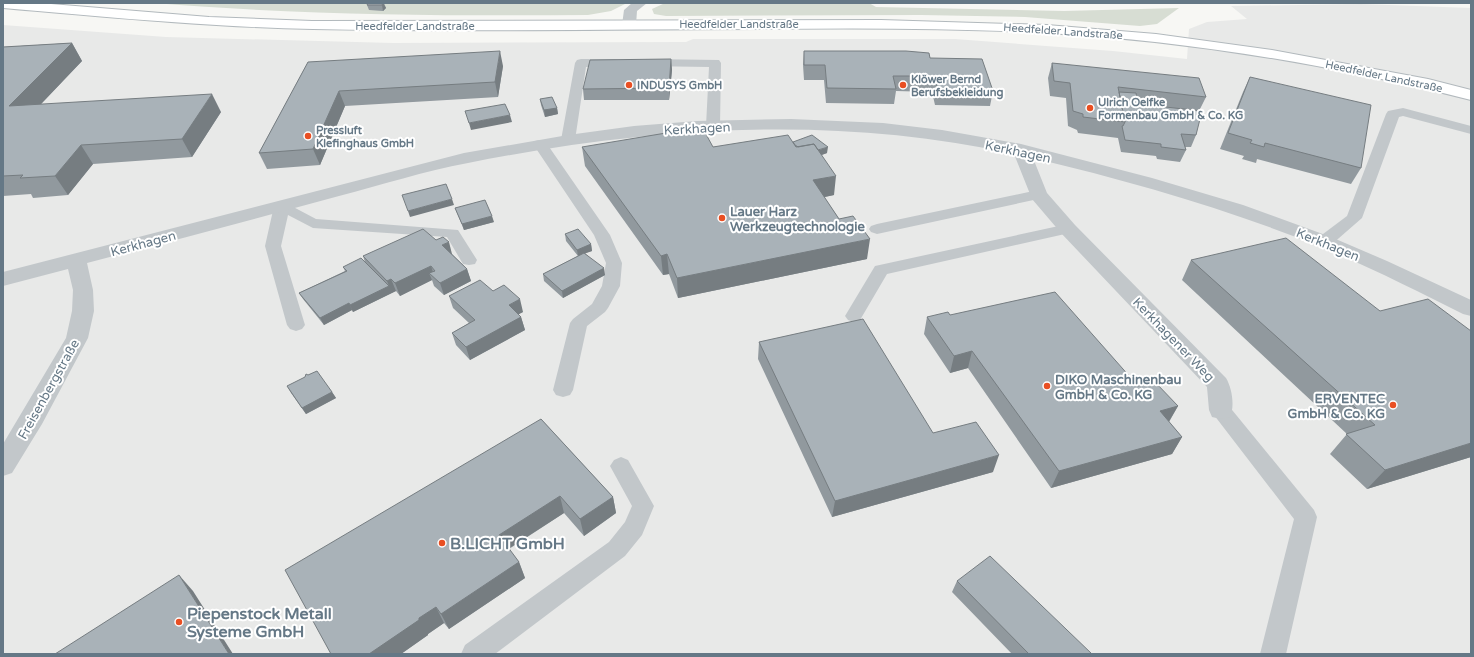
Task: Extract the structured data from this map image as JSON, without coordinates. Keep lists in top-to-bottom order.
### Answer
{
  "streets": {
    "main road": ["Heedfelder Landstraße"],
    "street": ["Kerkhagen", "Kerkhagener Weg", "Freisenbergstraße"]
  },
  "crossings": [
    ["Kerkhagen", "Kerkhagener Weg"],
    ["Kerkhagen", "Freisenbergstraße"]
  ],
  "places": [
    "INDUSYS GmbH",
    "Klöwer Bernd Berufsbekleidung",
    "Ulrich Oelfke Formenbau GmbH & Co. KG",
    "Pressluft Klefinghaus GmbH",
    "Lauer Harz Werkzeugtechnologie",
    "DIKO Maschinenbau GmbH & Co. KG",
    "ERVENTEC GmbH & Co. KG",
    "B.LICHT GmbH",
    "Piepenstock Metall Systeme GmbH"
  ]
}
